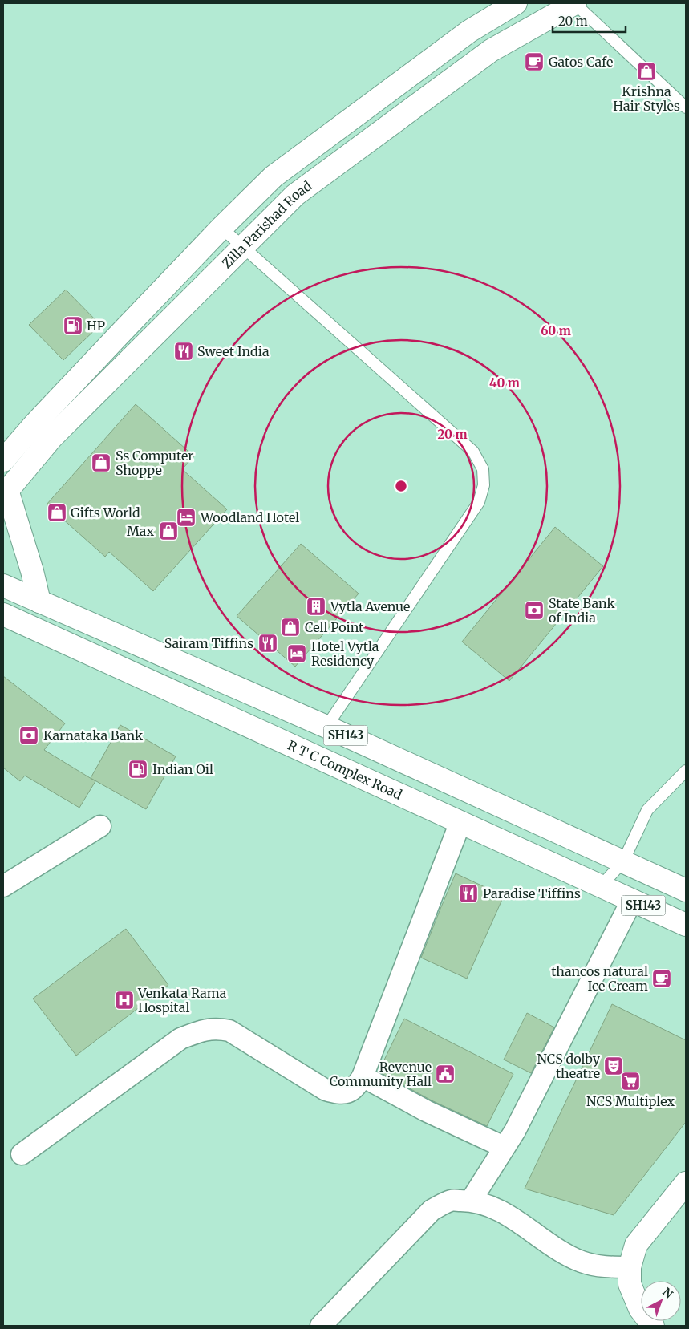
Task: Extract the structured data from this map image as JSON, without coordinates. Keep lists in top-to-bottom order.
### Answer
{
  "streets": {
    "main road": ["Zilla Parishad Road", "SH143", "R T C Complex Road"]
  },
  "places": {
    "cafe": ["Gatos Cafe", "thancos natural Ice Cream"],
    "shop": [
      "Krishna Hair Styles",
      "Ss Computer Shoppe",
      "Gifts World",
      "Max",
      "Cell Point"
    ],
    "fuel station": ["HP", "Indian Oil"],
    "restaurant": ["Sweet India", "Sairam Tiffins", "Paradise Tiffins"],
    "hotel": ["Woodland Hotel", "Hotel Vytla Residency"],
    "building": ["Vytla Avenue"],
    "bank": ["State Bank of India", "Karnataka Bank"],
    "hospital": ["Venkata Rama Hospital"],
    "theatre": ["NCS dolby theatre"],
    "public building": ["Revenue Community Hall"],
    "supermarket": ["NCS Multiplex"]
  },
  "scale_bar": "20 m",
  "north": "top right",
  "rings": ["60 m", "40 m", "20 m"]
}
